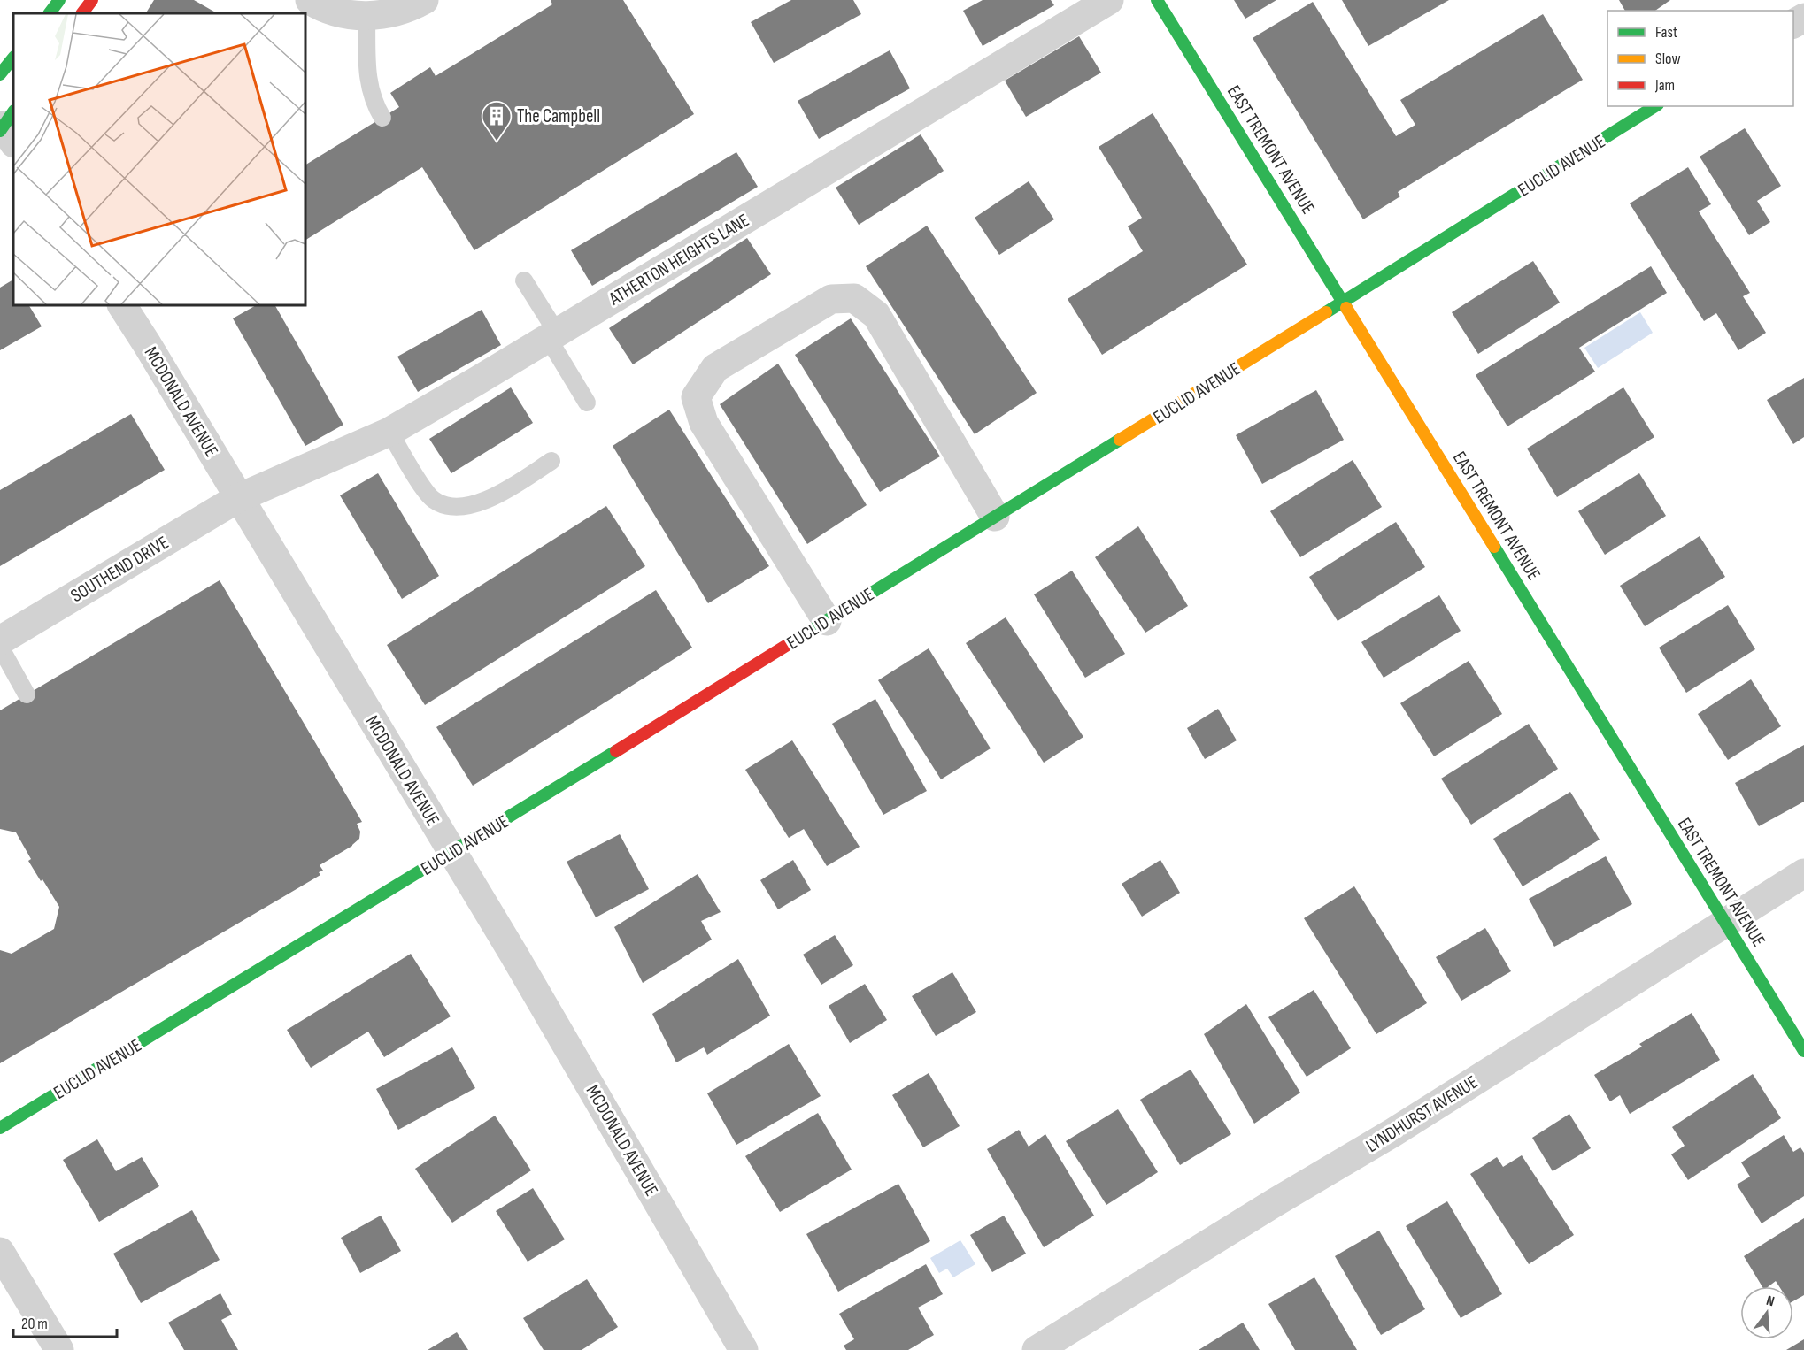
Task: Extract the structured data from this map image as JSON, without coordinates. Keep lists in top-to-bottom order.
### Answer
{
  "streets": {
    "street": [
      "EAST TREMONT AVENUE",
      "EUCLID AVENUE",
      "ATHERTON HEIGHTS LANE",
      "MCDONALD AVENUE",
      "SOUTHEND DRIVE",
      "LYNDHURST AVENUE"
    ]
  },
  "crossings": [
    ["EAST TREMONT AVENUE", "EUCLID AVENUE"],
    ["EAST TREMONT AVENUE", "LYNDHURST AVENUE"],
    ["EUCLID AVENUE", "MCDONALD AVENUE"],
    ["ATHERTON HEIGHTS LANE", "MCDONALD AVENUE"],
    ["ATHERTON HEIGHTS LANE", "SOUTHEND DRIVE"],
    ["MCDONALD AVENUE", "SOUTHEND DRIVE"]
  ],
  "places": {
    "building": ["The Campbell"]
  },
  "legend": ["Fast", "Slow", "Jam"],
  "scale_bar": "20 m",
  "north": "top"
}
